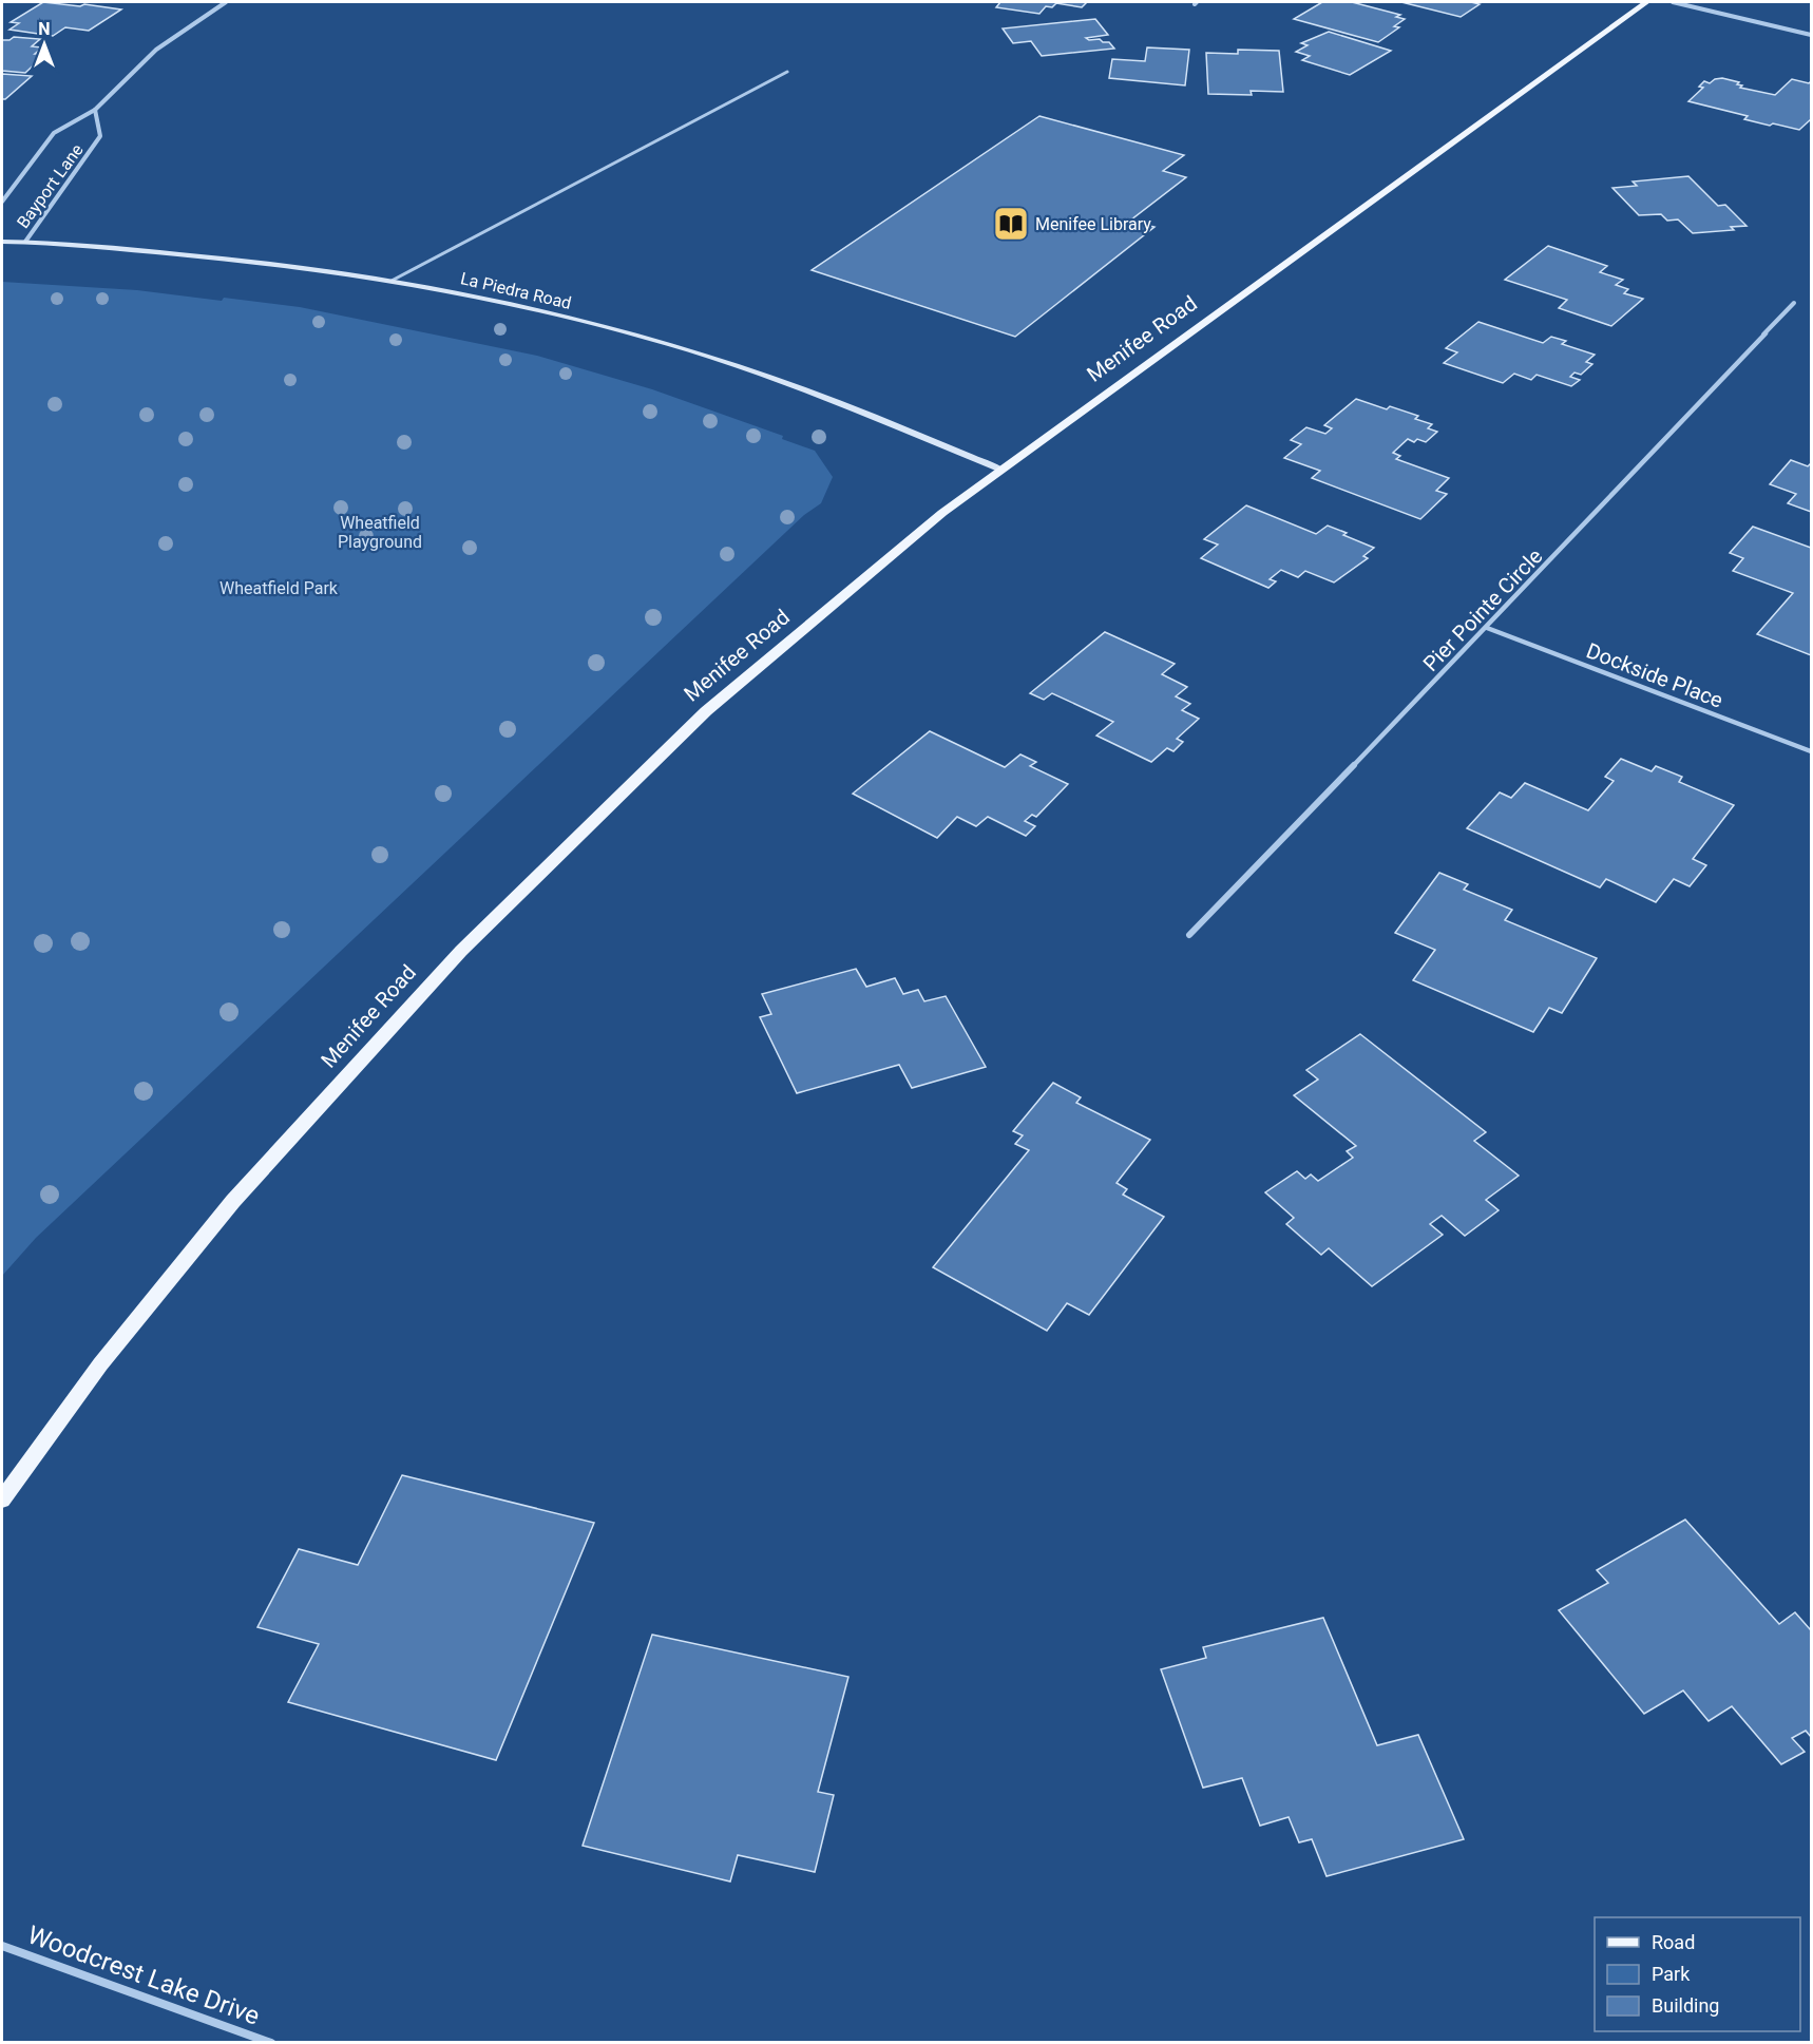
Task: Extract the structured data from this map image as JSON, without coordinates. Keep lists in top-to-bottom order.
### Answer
{
  "streets": {
    "main road": ["Menifee Road"],
    "street": [
      "Bayport Lane",
      "La Piedra Road",
      "Pier Pointe Circle",
      "Dockside Place",
      "Woodcrest Lake Drive"
    ]
  },
  "crossings": [
    ["Bayport Lane", "La Piedra Road"],
    ["La Piedra Road", "Menifee Road"],
    ["Pier Pointe Circle", "Dockside Place"]
  ],
  "parks": ["Wheatfield Playground", "Wheatfield Park"],
  "places": {
    "library": ["Menifee Library"]
  },
  "legend": ["Road", "Park", "Building"],
  "north": "top"
}
